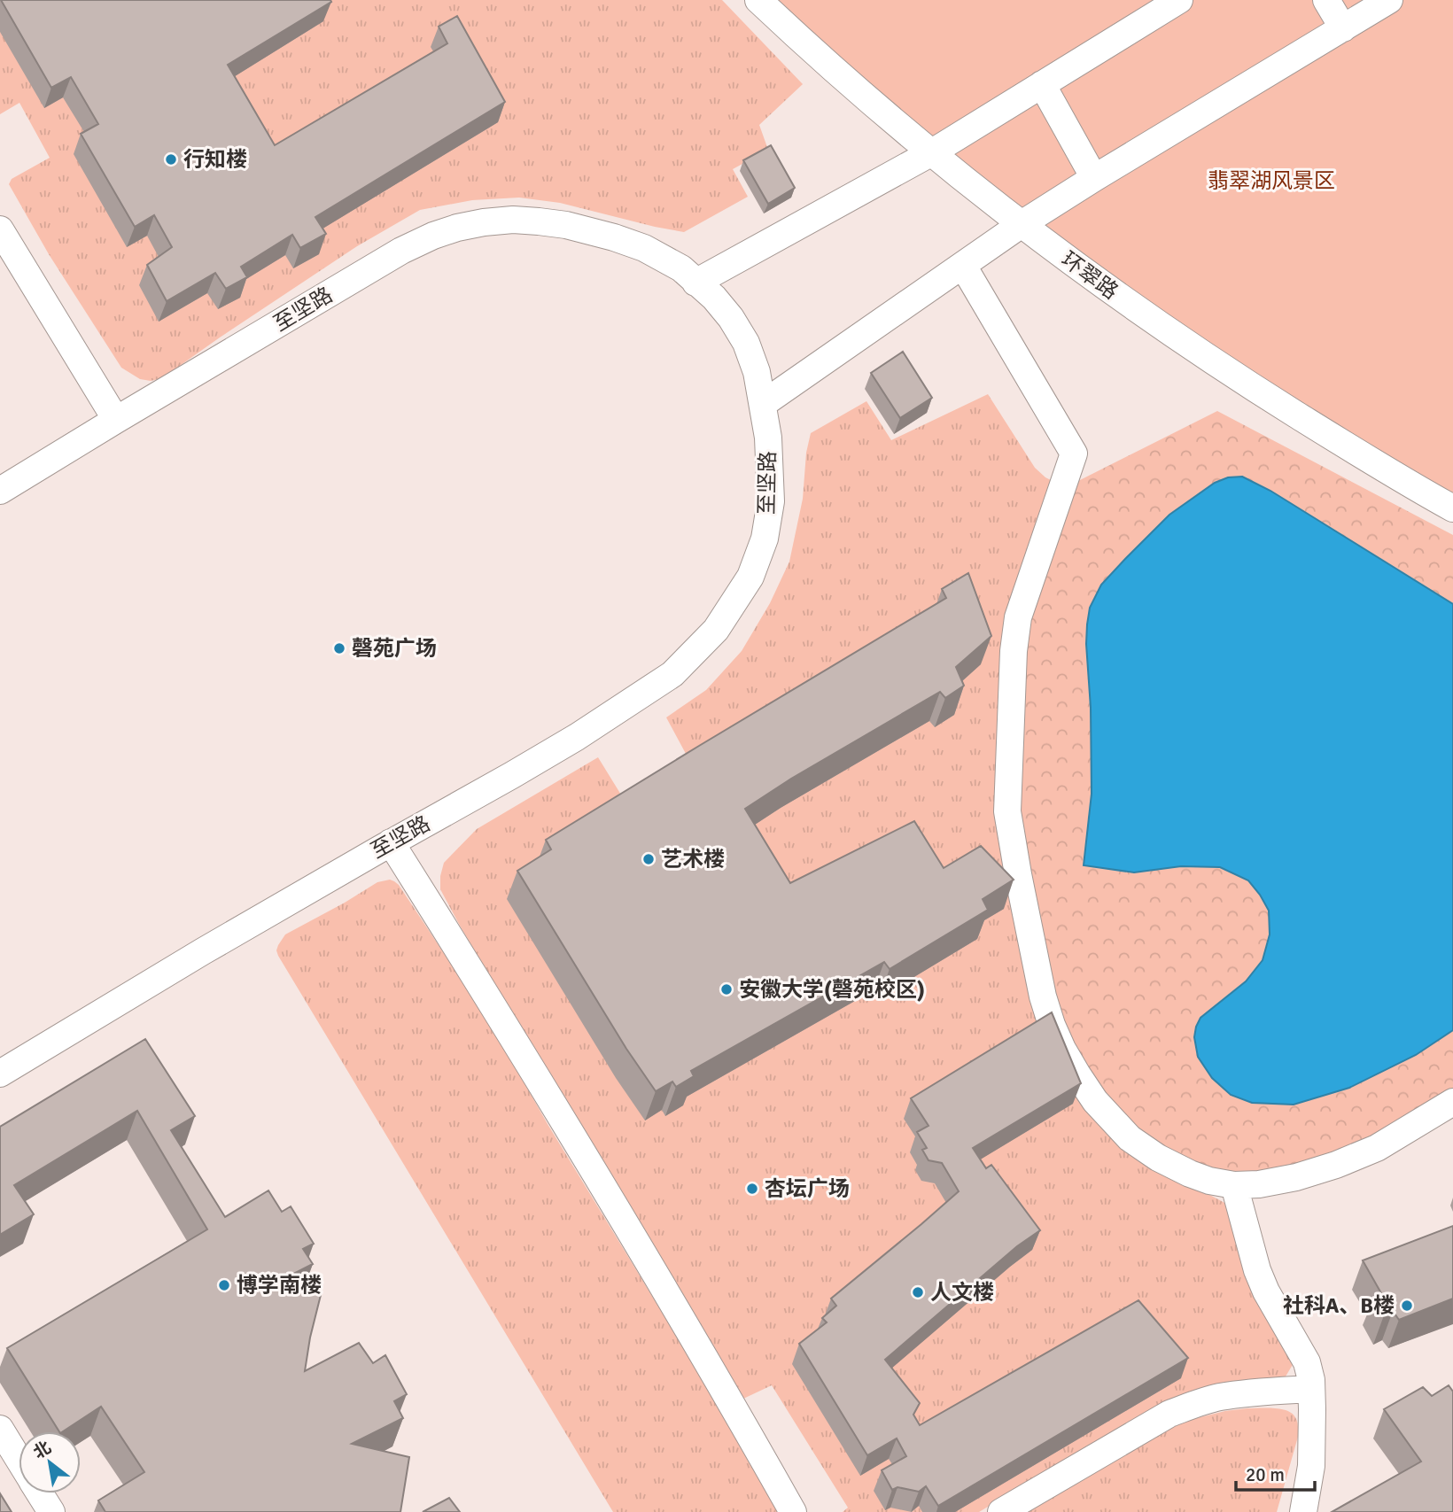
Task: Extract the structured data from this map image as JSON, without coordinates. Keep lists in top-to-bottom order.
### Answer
{
  "streets": {
    "street": ["环翠路", "至坚路"]
  },
  "parks": ["翡翠湖风景区"],
  "places": [
    "行知楼",
    "磬苑广场",
    "艺术楼",
    "安徽大学(磬苑校区)",
    "杏坛广场",
    "博学南楼",
    "人文楼",
    "社科A、B楼"
  ],
  "scale_bar": "20 m",
  "north": "top left"
}
